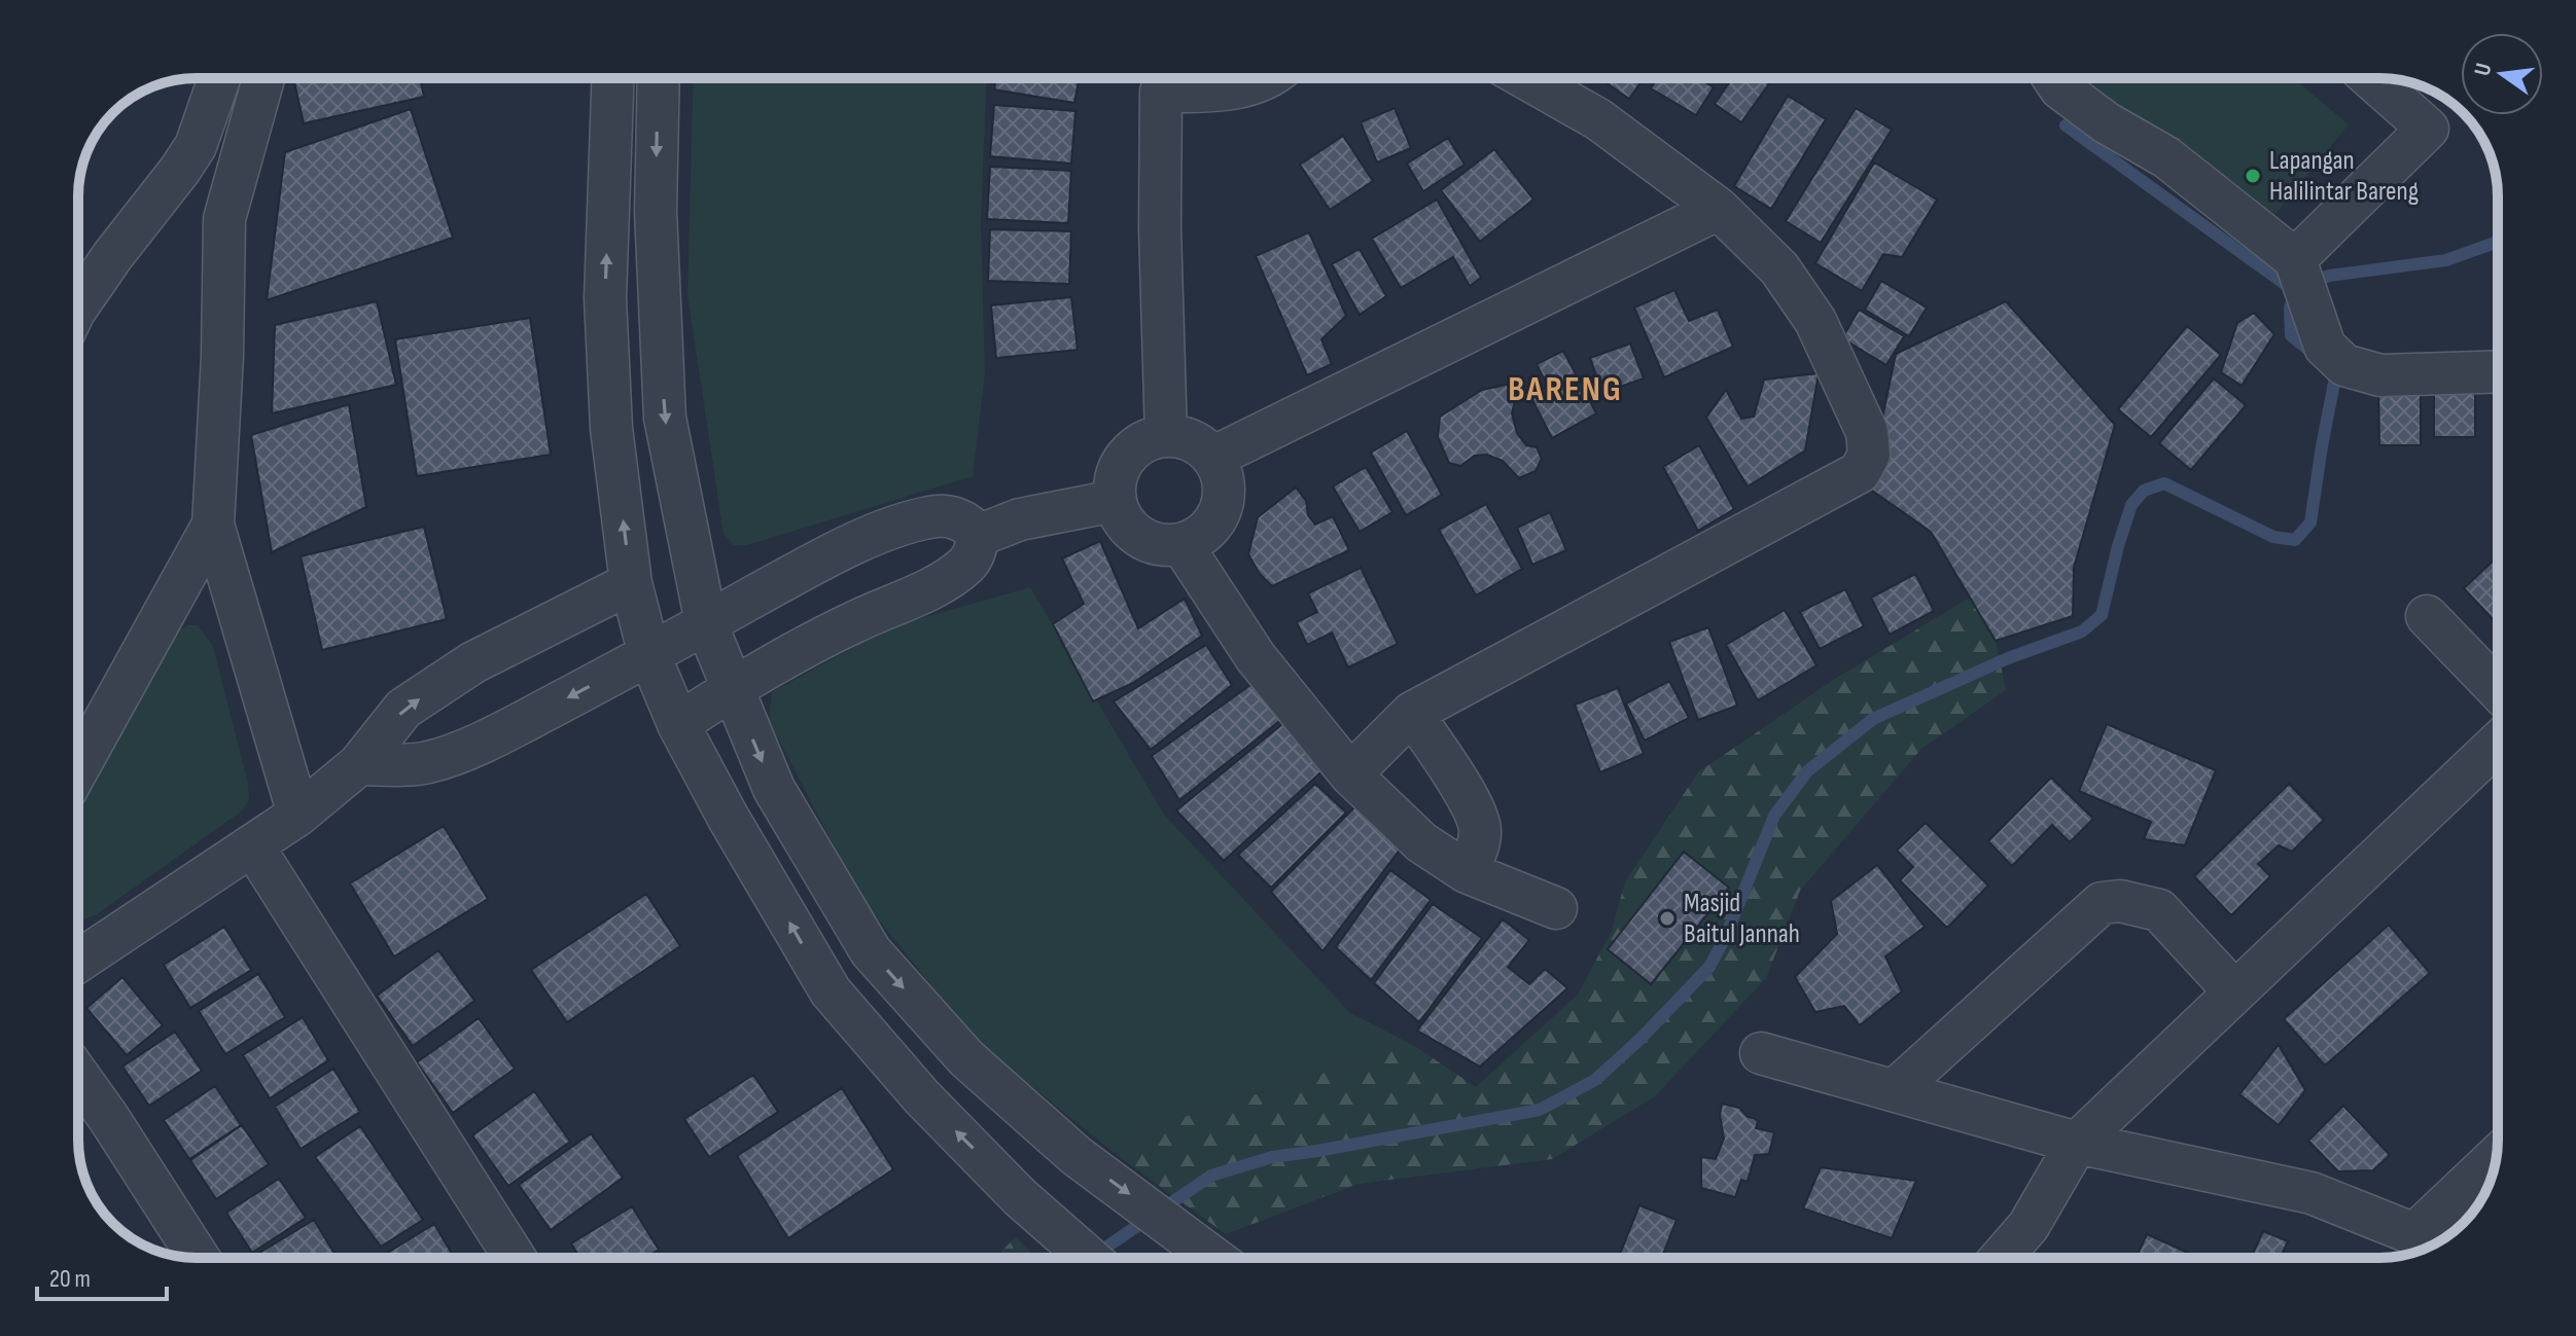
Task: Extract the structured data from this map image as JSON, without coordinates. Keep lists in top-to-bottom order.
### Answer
{
  "districts": ["BARENG"],
  "places": ["Lapangan Halilintar Bareng", "Masjid Baitul Jannah"],
  "scale_bar": "20 m",
  "north": "left"
}
